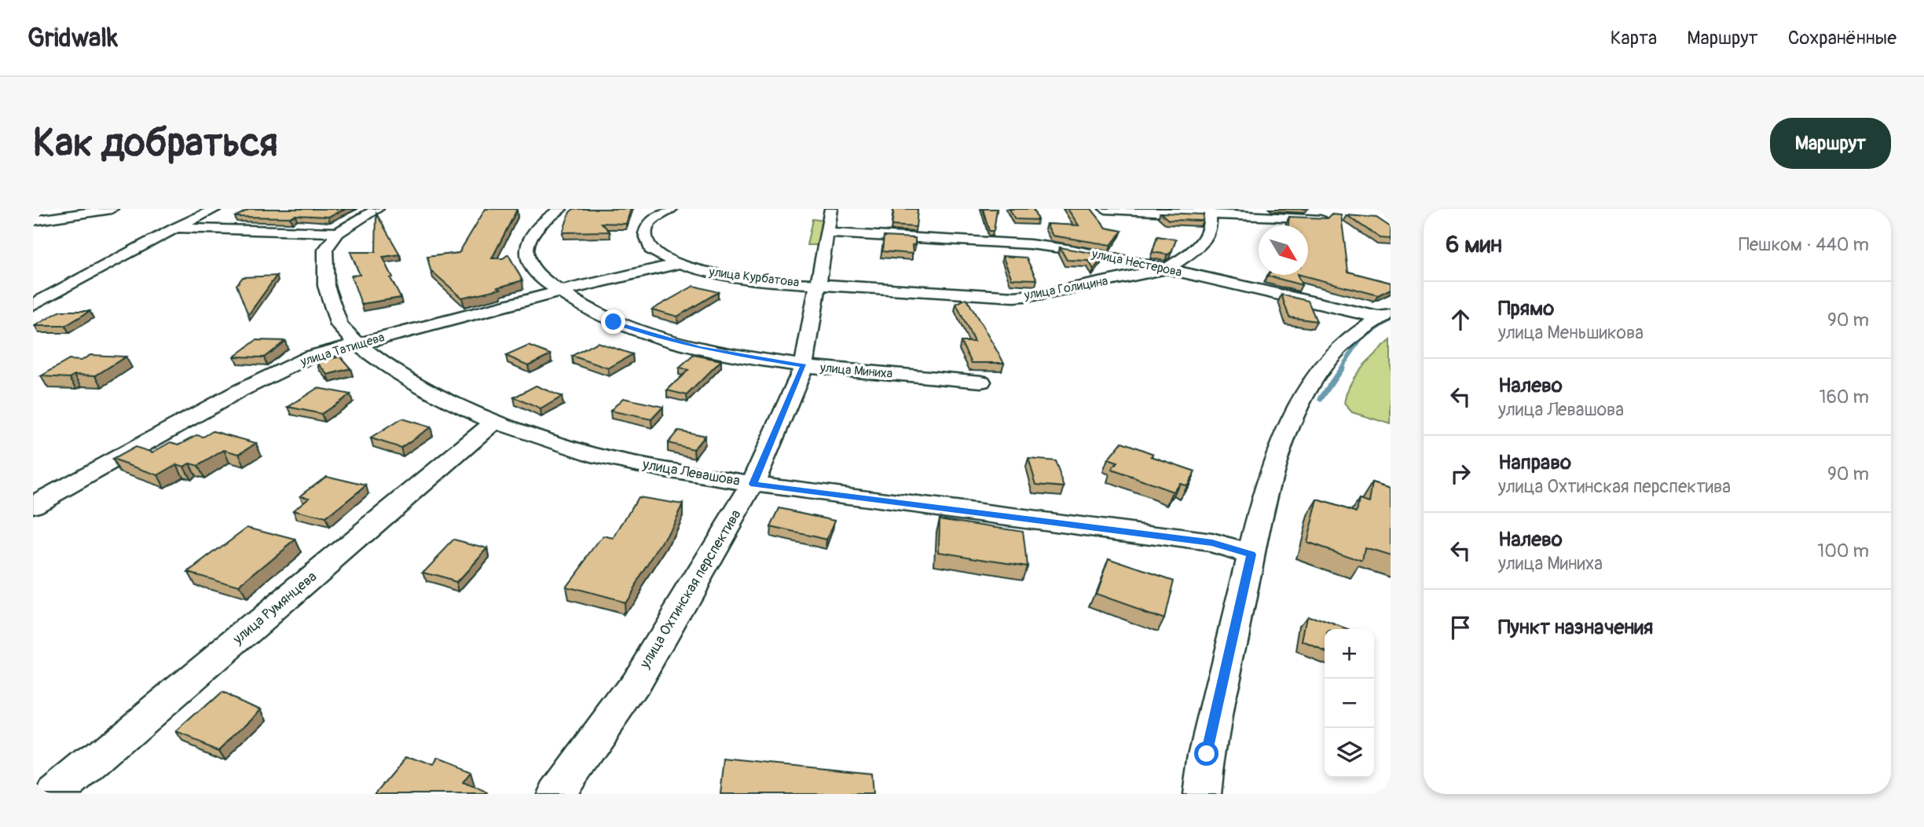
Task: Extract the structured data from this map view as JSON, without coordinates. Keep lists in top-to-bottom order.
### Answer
{
  "streets": {
    "street": [
      "улица Нестерова",
      "улица Курбатова",
      "улица Голицина",
      "улица Татищева",
      "улица Миниха",
      "улица Левашова",
      "улица Охтинская перспектива",
      "улица Румянцева"
    ]
  },
  "crossings": [
    ["улица Нестерова", "улица Голицина"],
    ["улица Нестерова", "улица Охтинская перспектива"],
    ["улица Курбатова", "улица Голицина"],
    ["улица Курбатова", "улица Татищева"],
    ["улица Курбатова", "улица Охтинская перспектива"],
    ["улица Голицина", "улица Охтинская перспектива"],
    ["улица Татищева", "улица Миниха"],
    ["улица Татищева", "улица Левашова"],
    ["улица Миниха", "улица Охтинская перспектива"],
    ["улица Левашова", "улица Охтинская перспектива"],
    ["улица Левашова", "улица Румянцева"]
  ],
  "north": "bottom right",
  "page": {
    "header": "Gridwalk",
    "nav": ["Карта", "Маршрут", "Сохранённые"],
    "buttons": "Маршрут",
    "title": "Как добраться",
    "heading": ["6 мин", "Пешком · 440 m"],
    "list": [
      ["Прямо", "улица Меньшикова", "90 m"],
      ["Налево", "улица Левашова", "160 m"],
      ["Направо", "улица Охтинская перспектива", "90 m"],
      ["Налево", "улица Миниха", "100 m"],
      "Пункт назначения"
    ],
    "map_buttons": ["+", "−"]
  }
}
